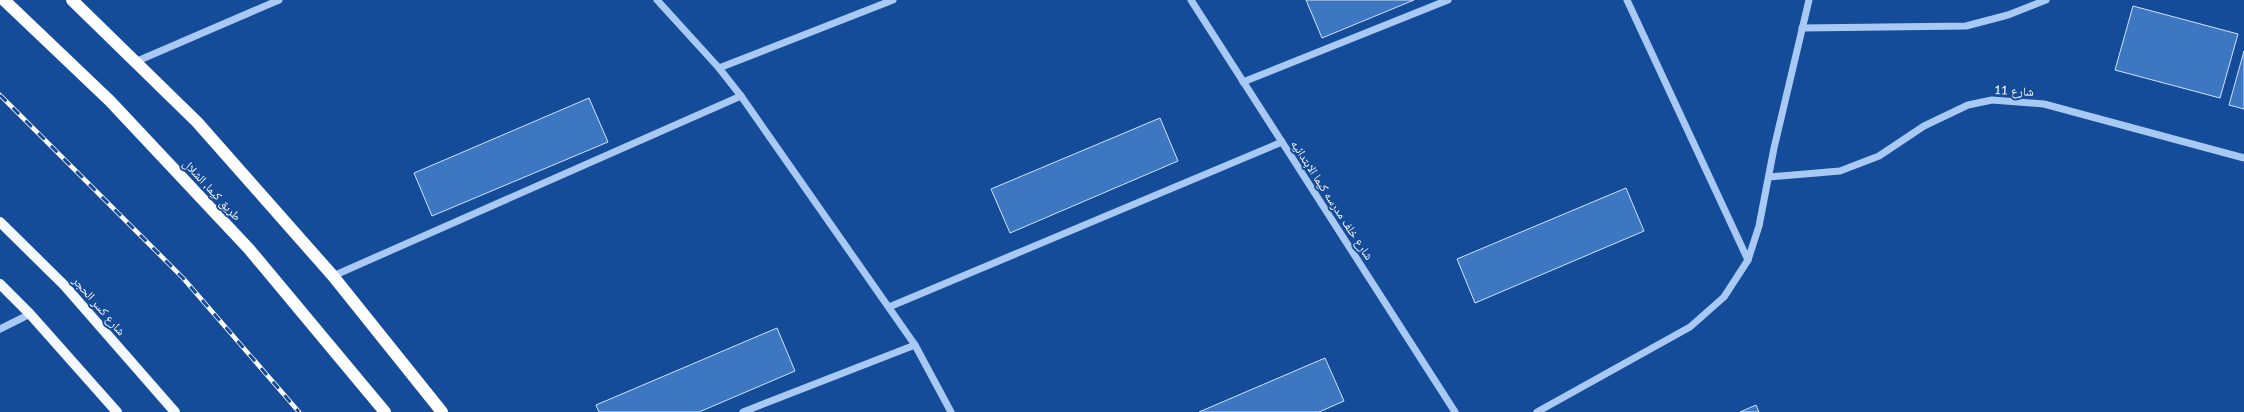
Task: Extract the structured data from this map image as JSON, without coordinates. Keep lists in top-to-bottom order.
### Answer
{
  "streets": {
    "highway": ["طريق كيما, الشلال"],
    "main road": ["شارع كسر الحجر"],
    "street": ["شارع 11", "شارع خلف مدرسه كيما الابتدائيه"]
  }
}
